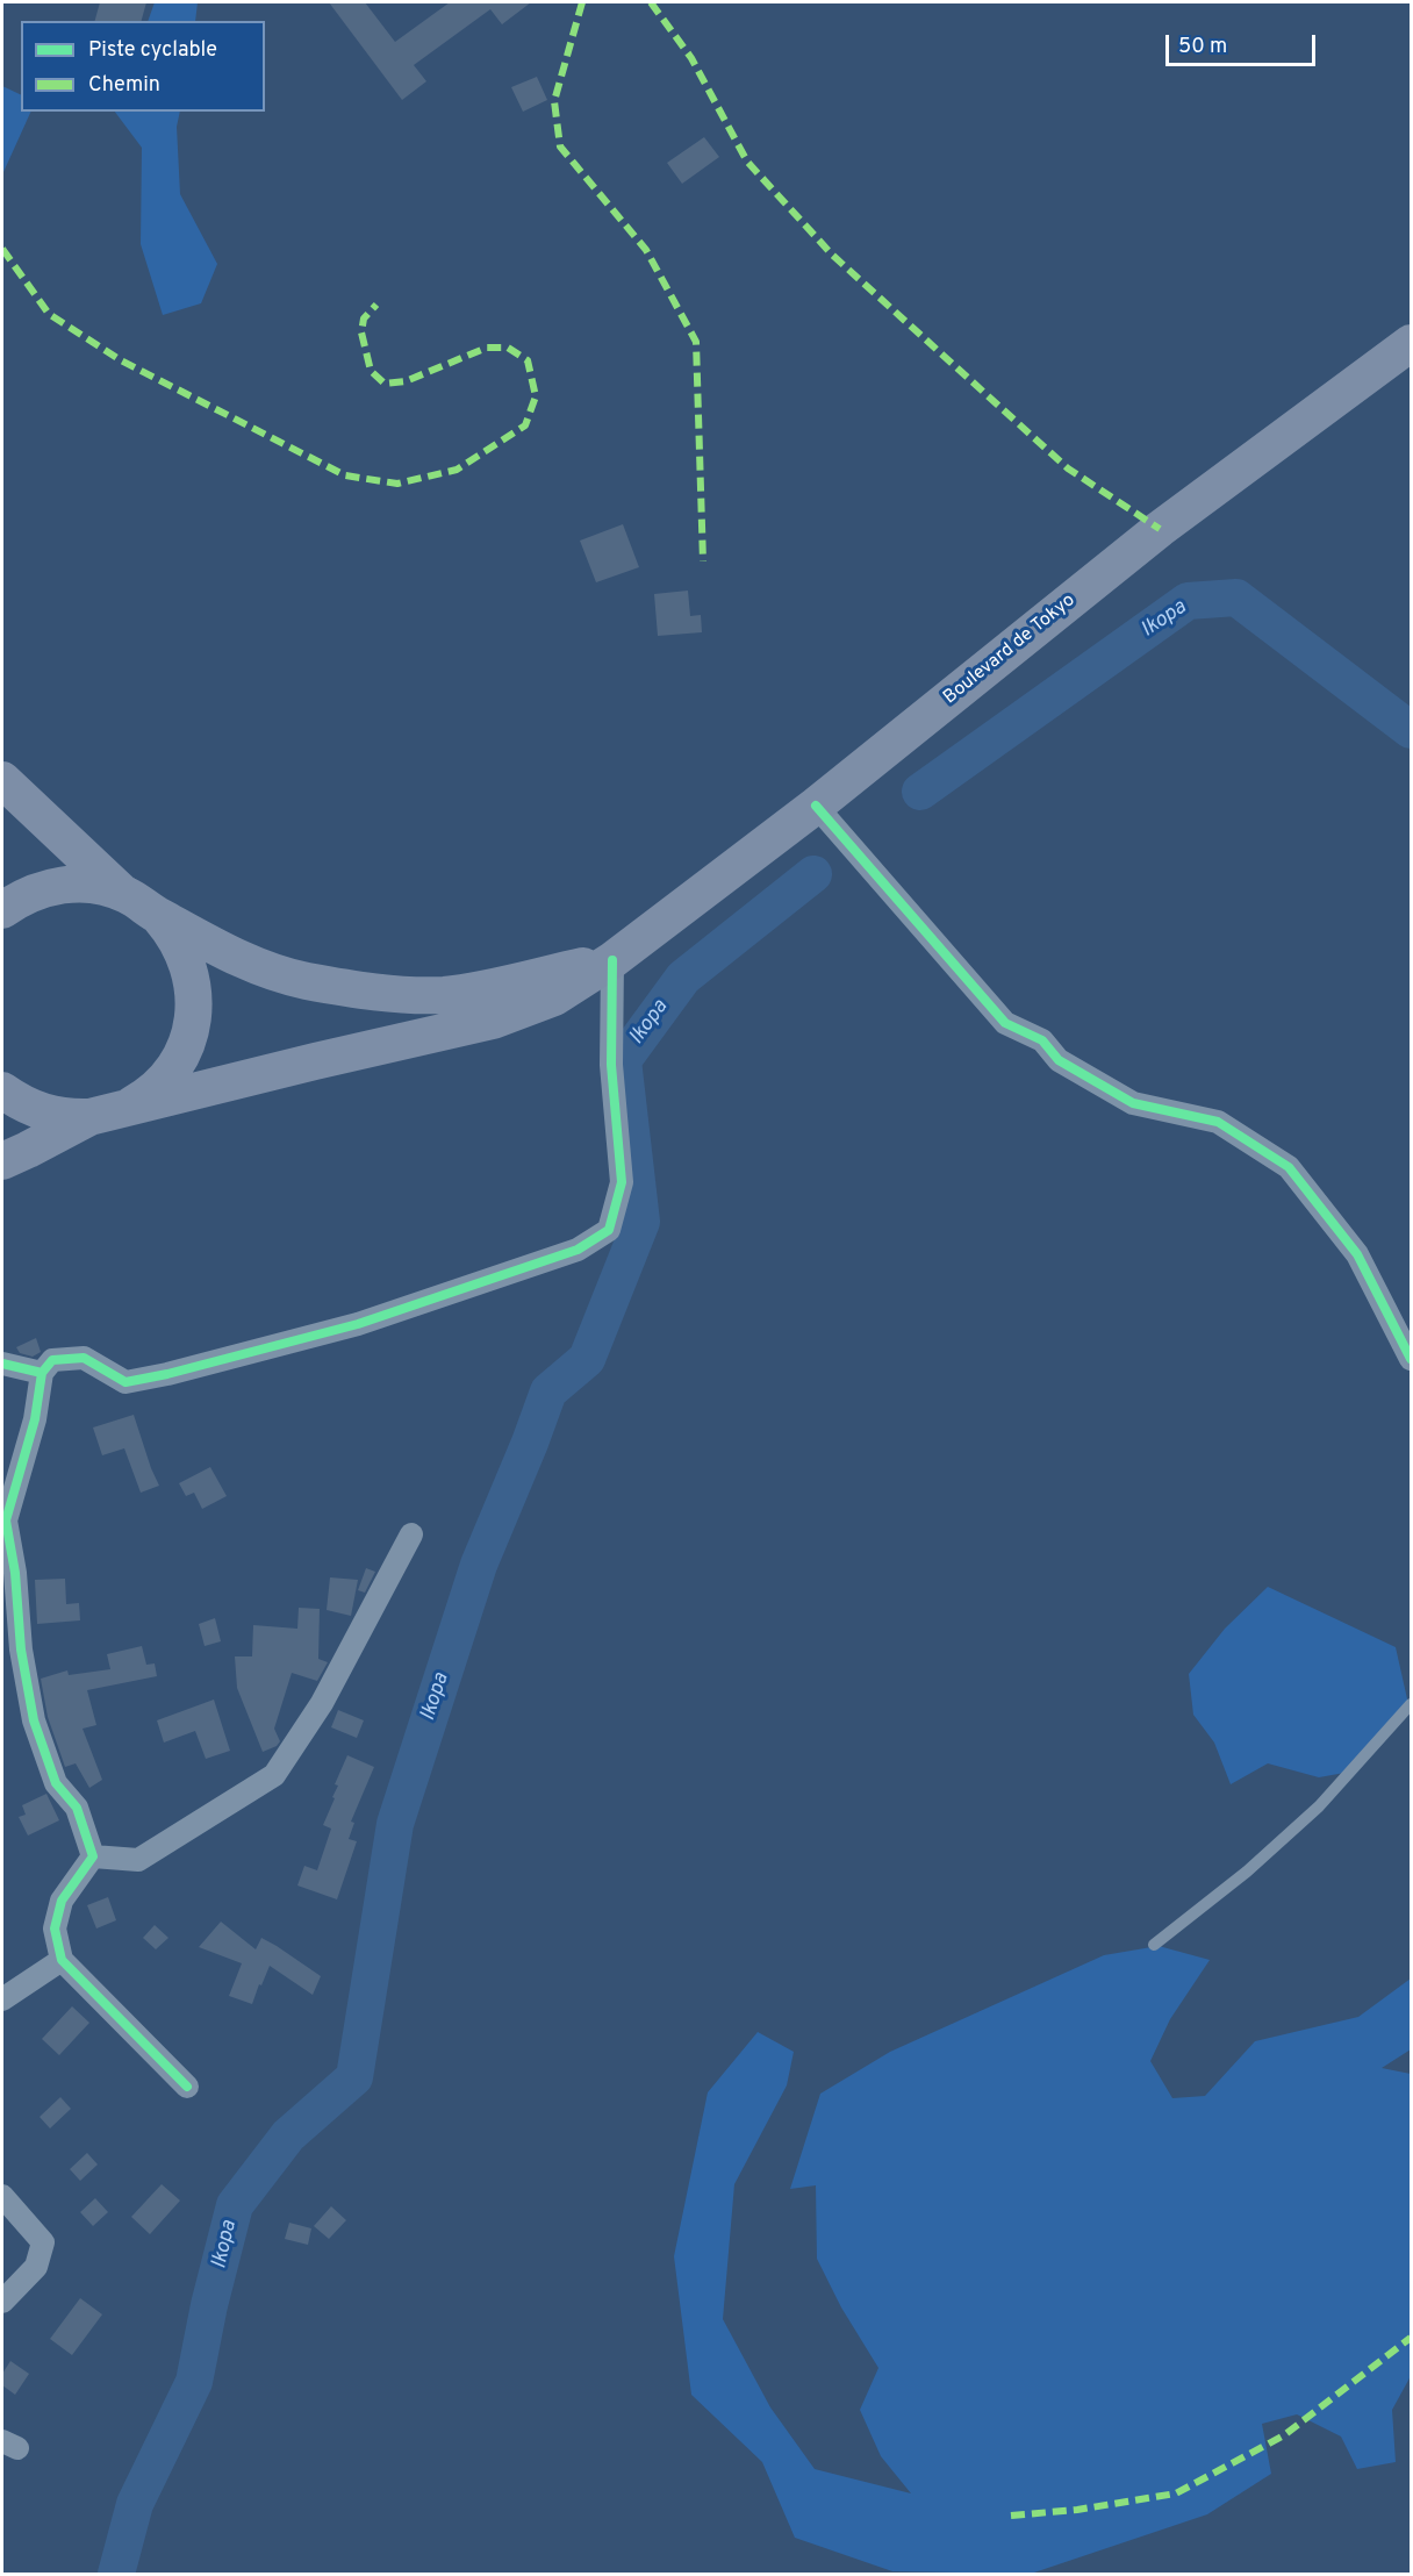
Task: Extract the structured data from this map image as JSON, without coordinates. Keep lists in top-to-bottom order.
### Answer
{
  "streets": {
    "main road": ["Boulevard de Tokyo"]
  },
  "water": ["Ikopa"],
  "legend": ["Piste cyclable", "Chemin"],
  "scale_bar": "50 m"
}
